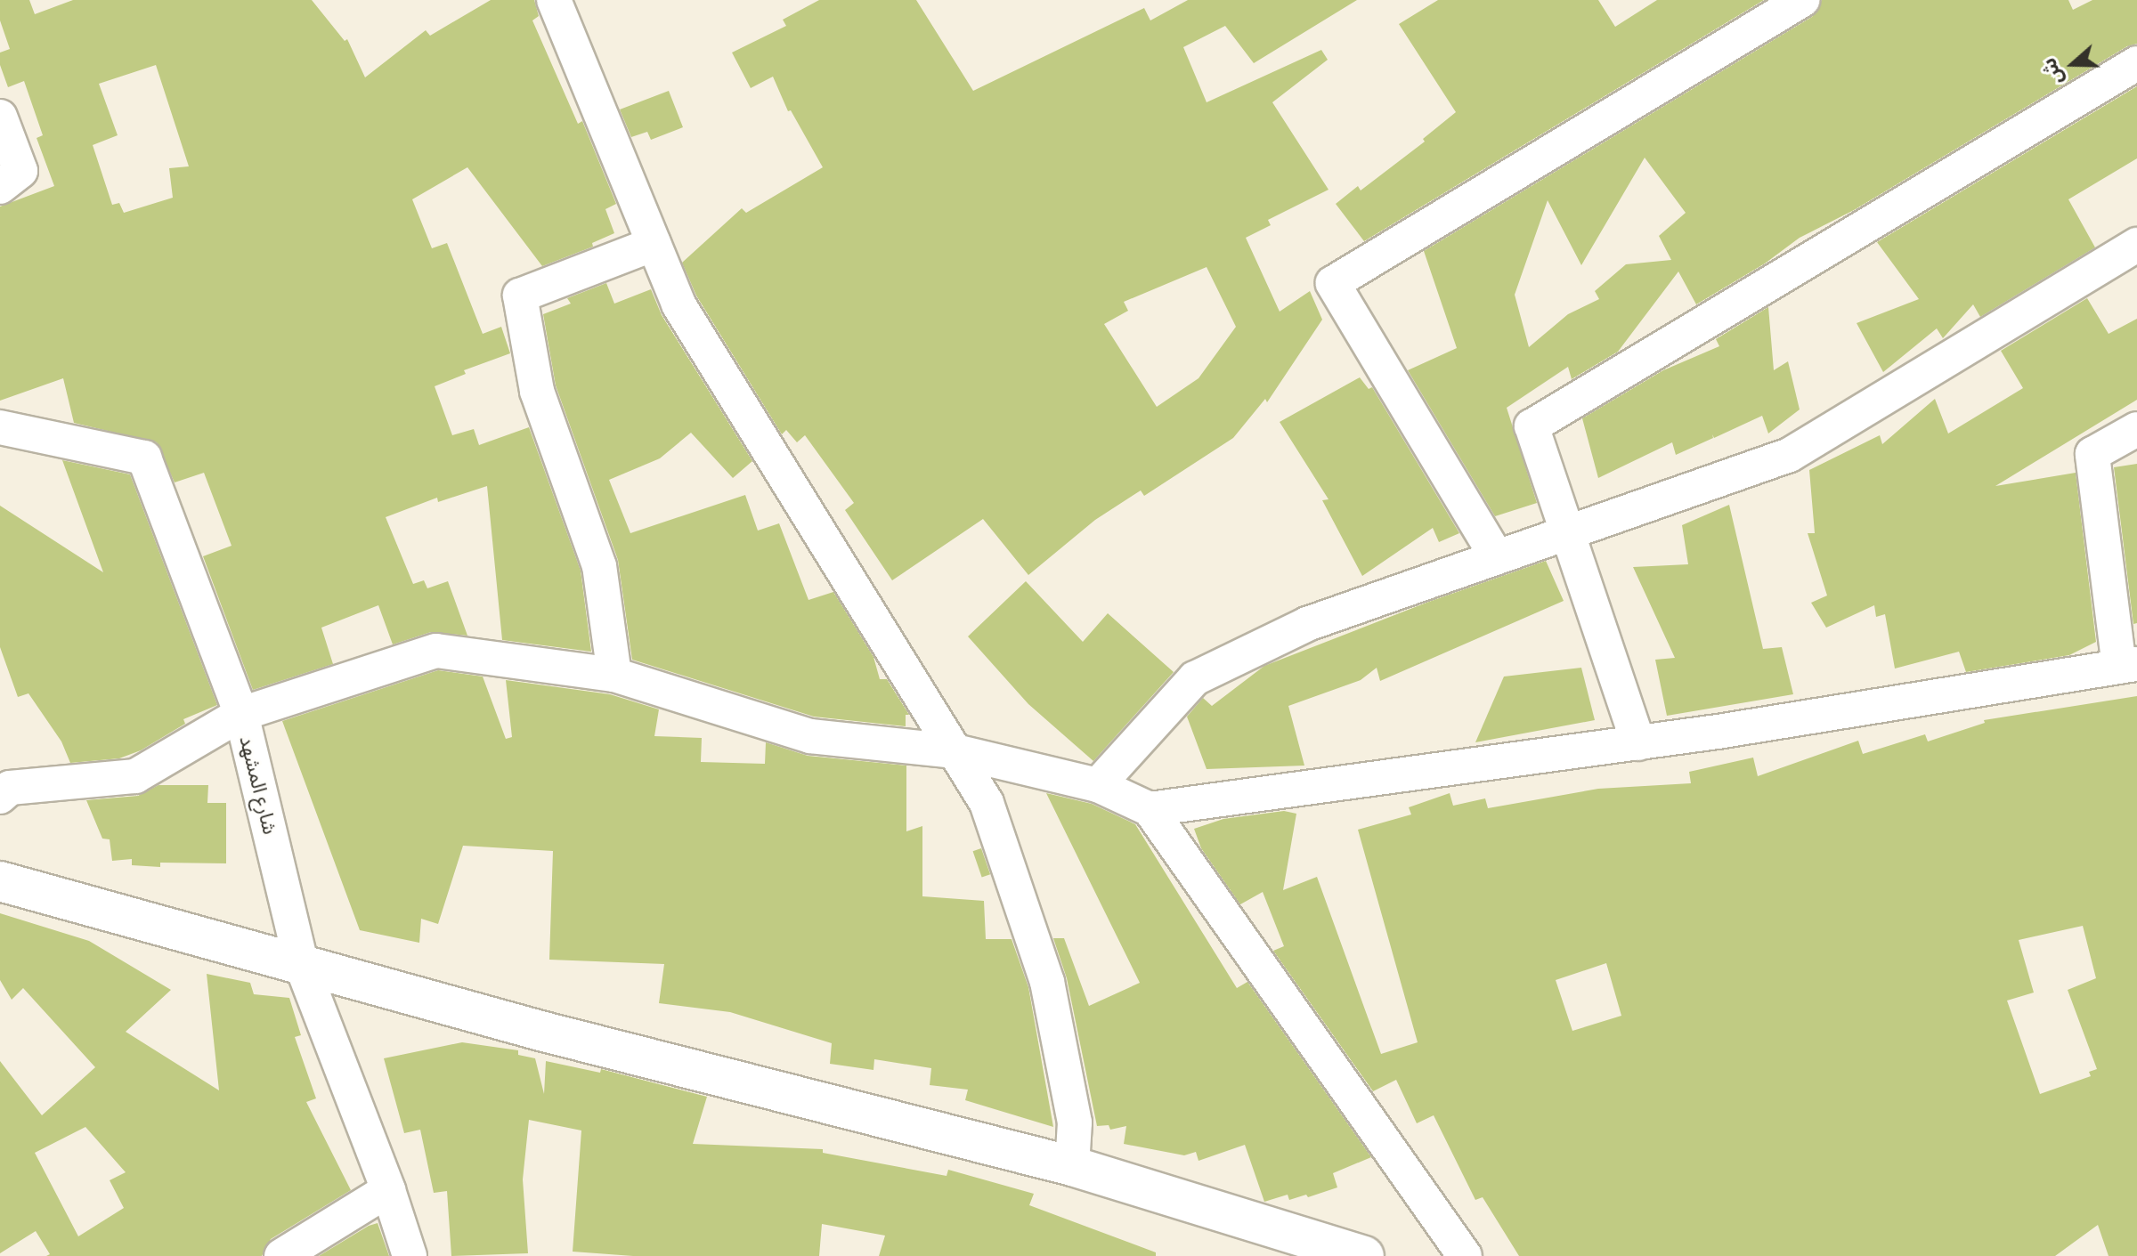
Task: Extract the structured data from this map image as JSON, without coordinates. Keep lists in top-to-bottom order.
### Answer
{
  "streets": {
    "street": ["شارع المشهد"]
  },
  "north": "left"
}
